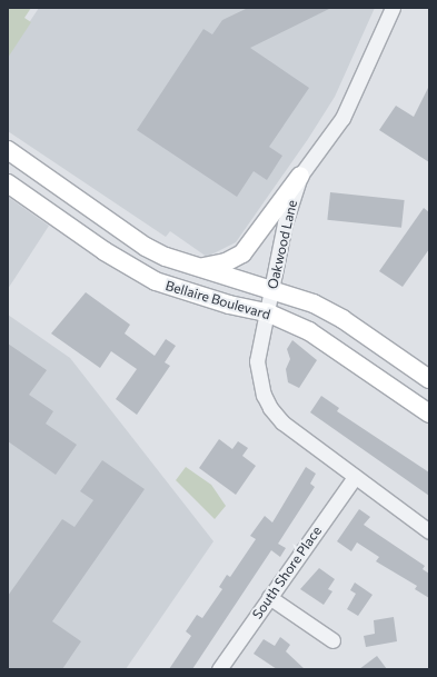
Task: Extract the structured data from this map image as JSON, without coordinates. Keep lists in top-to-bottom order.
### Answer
{
  "streets": {
    "main road": ["Bellaire Boulevard"],
    "street": ["Oakwood Lane", "South Shore Place"]
  },
  "crossings": [
    ["Oakwood Lane", "Bellaire Boulevard"],
    ["Oakwood Lane", "South Shore Place"]
  ]
}
